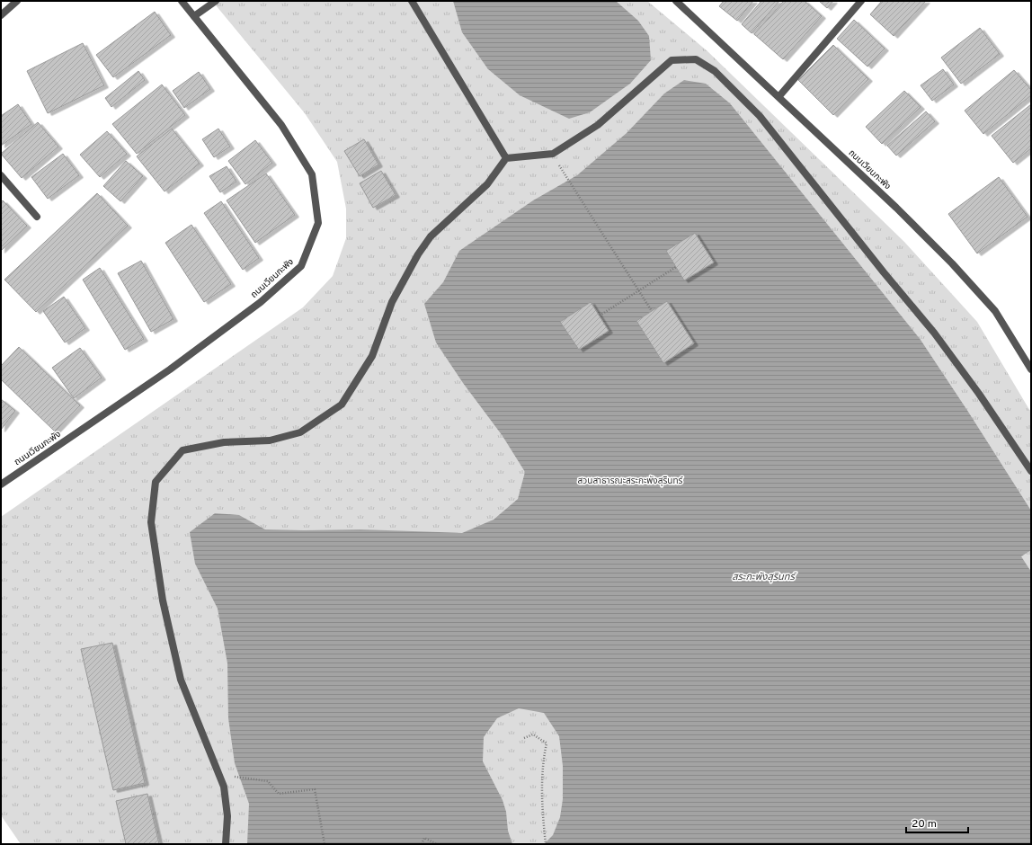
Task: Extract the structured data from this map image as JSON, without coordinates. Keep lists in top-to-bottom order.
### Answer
{
  "streets": {
    "street": ["ถนนเวียนกะพัง"]
  },
  "water": ["สระกะพังสุรินทร์"],
  "parks": ["สวนสาธารณะสระกะพังสุรินทร์"],
  "scale_bar": "20 m"
}
